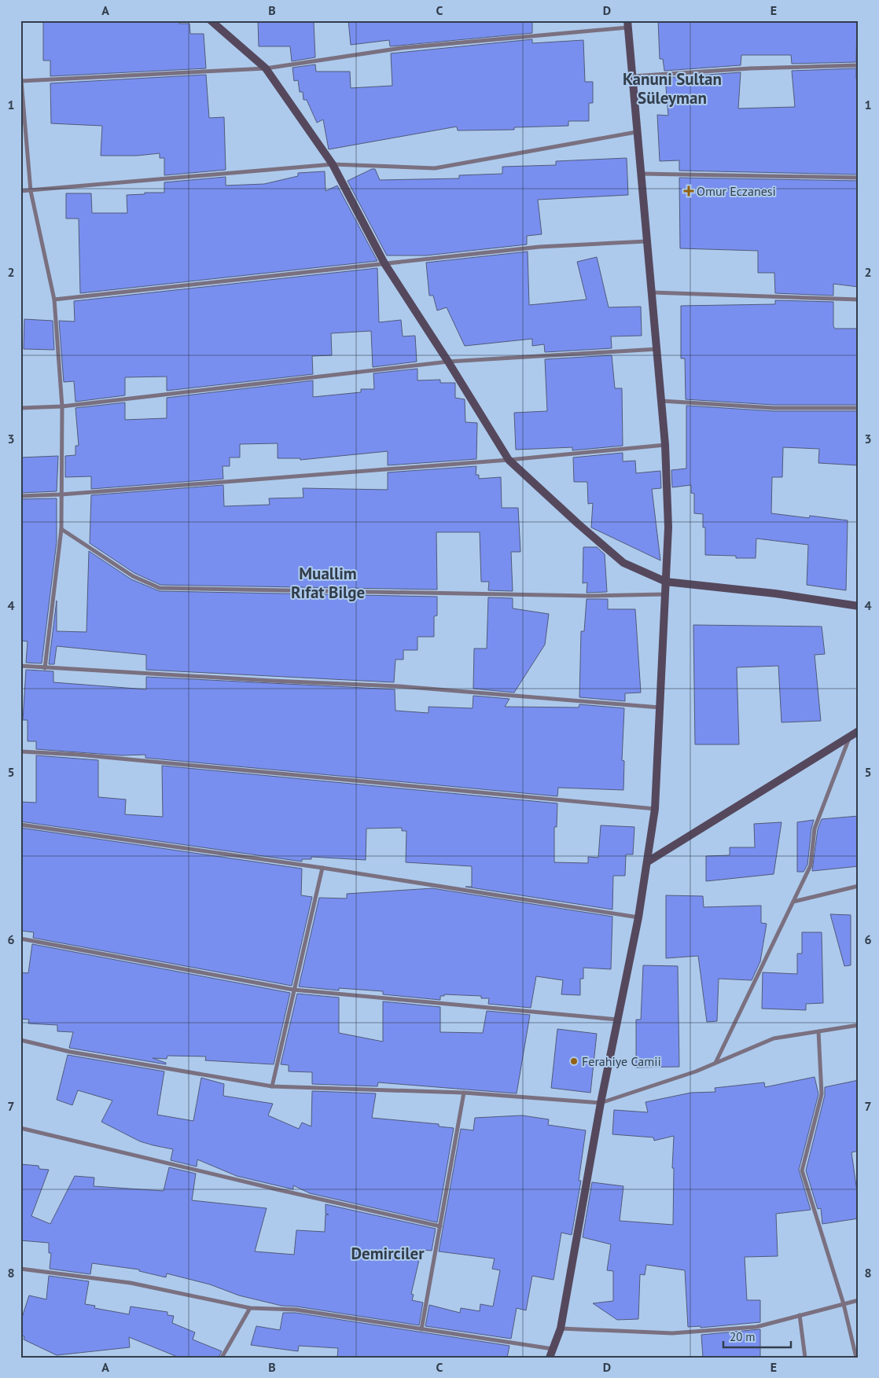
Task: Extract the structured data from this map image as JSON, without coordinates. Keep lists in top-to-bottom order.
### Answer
{
  "districts": ["Kanuni Sultan Süleyman", "Muallim Rıfat Bilge", "Demirciler"],
  "places": {
    "health": ["Omur Eczanesi"],
    "other": ["Ferahiye Camii"]
  },
  "scale_bar": "20 m",
  "grid": {
    "columns": [
      "A",
      "B",
      "C",
      "D",
      "E"
    ],
    "rows": [
      "1",
      "2",
      "3",
      "4",
      "5",
      "6",
      "7",
      "8"
    ]
  }
}
